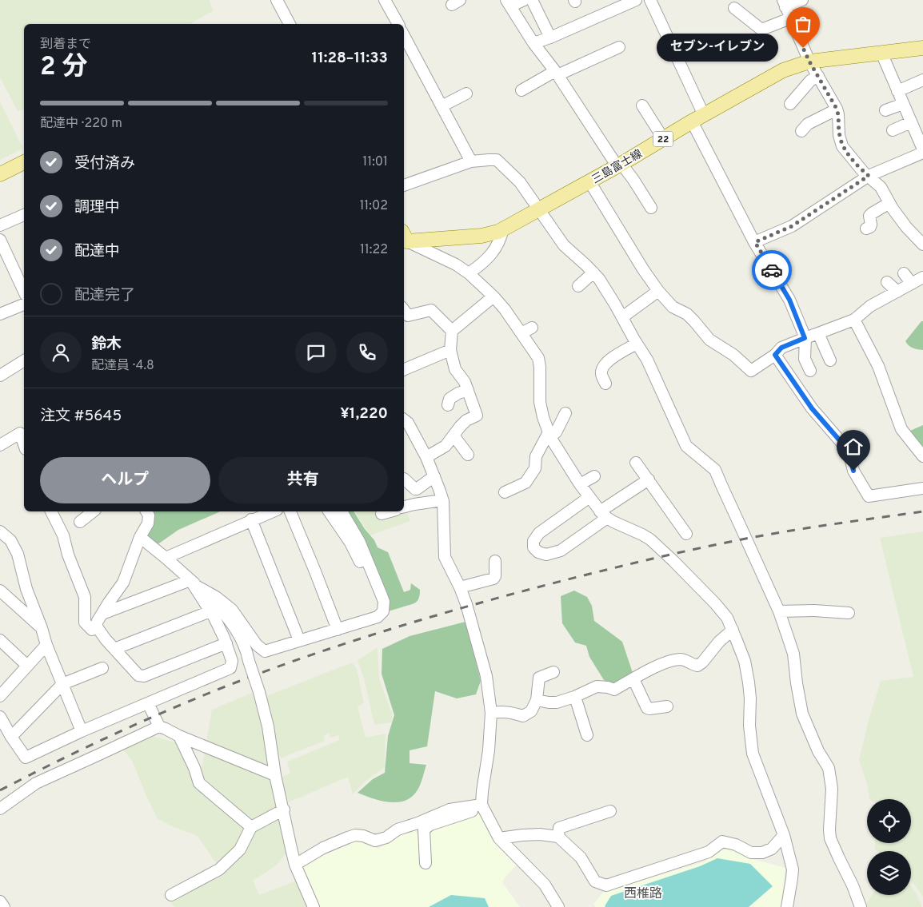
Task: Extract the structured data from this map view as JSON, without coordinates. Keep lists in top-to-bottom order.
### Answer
{
  "streets": {
    "main road": ["22", "三島富士線"]
  },
  "districts": ["西椎路"],
  "places": ["セブン-イレブン"],
  "page": {
    "heading": ["2 分", "到着まで", "11:28–11:33"],
    "panel": [
      "鈴木",
      "配達員 · 4.8",
      "注文 #5645",
      "¥1,220"
    ],
    "bubble": "セブン-イレブン",
    "bar": "配達中 · 220 m",
    "list": [
      ["受付済み", "11:01"],
      ["調理中", "11:02"],
      ["配達中", "11:22"],
      "配達完了"
    ],
    "buttons": ["ヘルプ", "共有"]
  }
}
